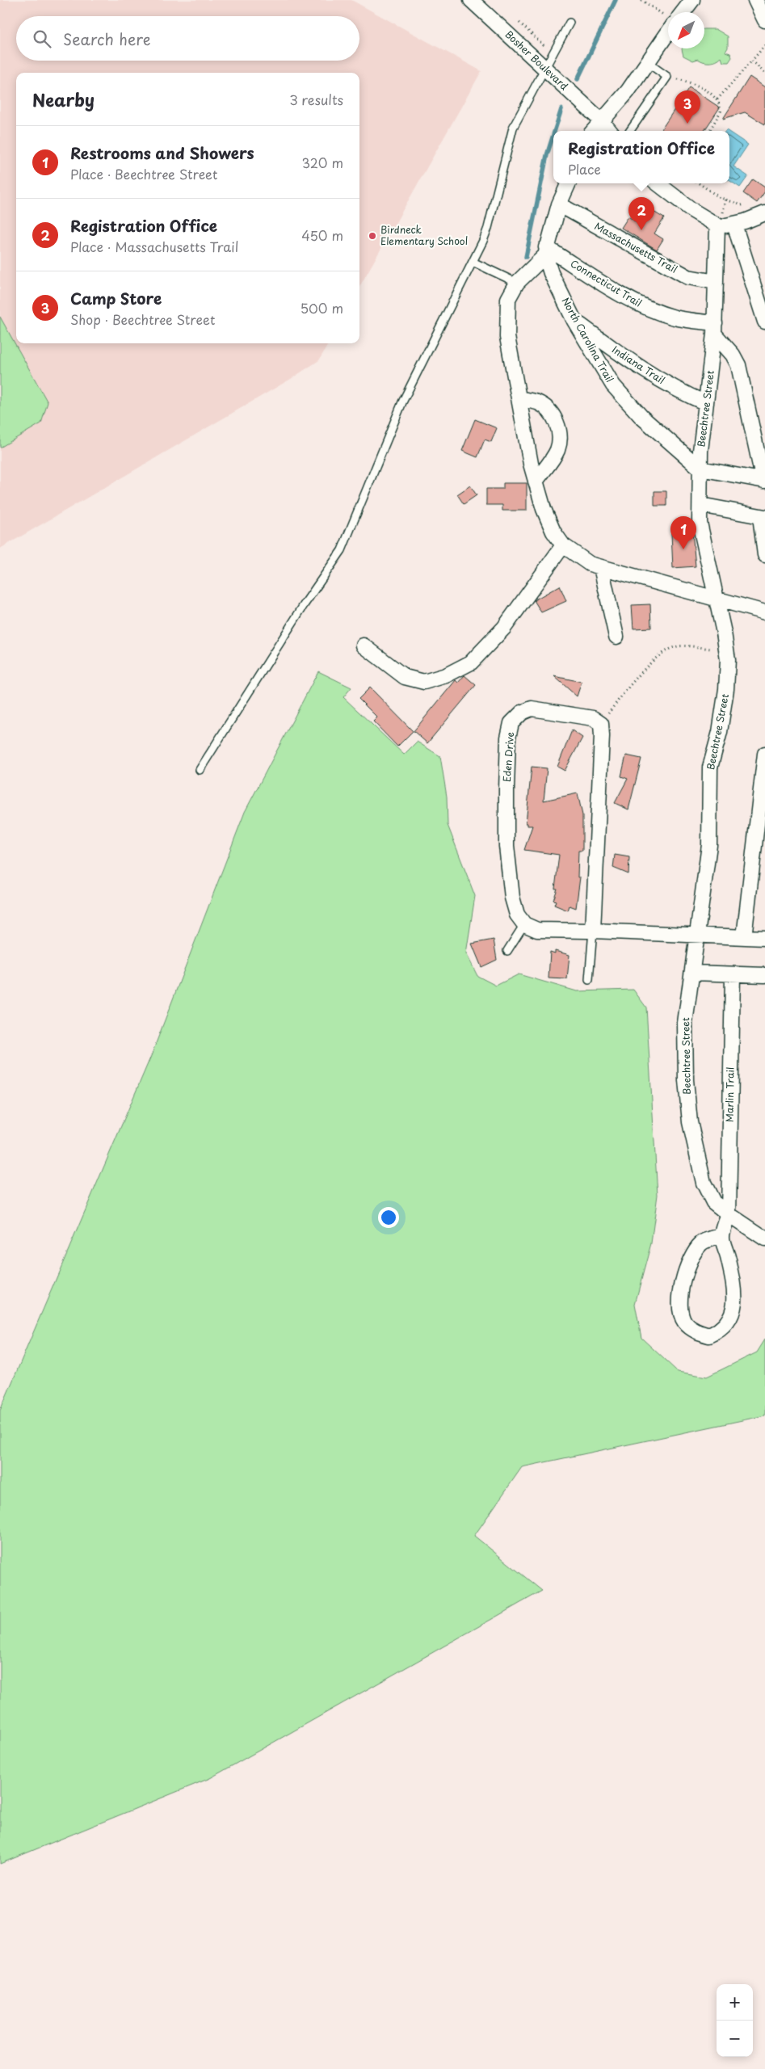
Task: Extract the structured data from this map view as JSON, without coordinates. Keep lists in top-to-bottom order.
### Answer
{
  "streets": {
    "street": [
      "Bosher Boulevard",
      "Massachusetts Trail",
      "Connecticut Trail",
      "North Carolina Trail",
      "Indiana Trail",
      "Beechtree Street",
      "Eden Drive",
      "Marlin Trail"
    ]
  },
  "crossings": [
    ["Massachusetts Trail", "Beechtree Street"],
    ["Connecticut Trail", "North Carolina Trail"],
    ["Connecticut Trail", "Beechtree Street"],
    ["North Carolina Trail", "Indiana Trail"],
    ["North Carolina Trail", "Beechtree Street"],
    ["Indiana Trail", "Beechtree Street"],
    ["Beechtree Street", "Marlin Trail"]
  ],
  "places": ["Birdneck Elementary School"],
  "north": "bottom left",
  "page": {
    "search": "Search here",
    "heading": ["Nearby", "3 results"],
    "pins": ["3", "2", "1"],
    "list": [
      {
        "mark": "1",
        "name": "Restrooms and Showers",
        "note": "Place · Beechtree Street",
        "value": "320 m"
      },
      {
        "mark": "2",
        "name": "Registration Office",
        "note": "Place · Massachusetts Trail",
        "value": "450 m"
      },
      {
        "mark": "3",
        "name": "Camp Store",
        "note": "Shop · Beechtree Street",
        "value": "500 m"
      }
    ],
    "popup": ["Registration Office", "Place"],
    "map_buttons": ["+", "−"]
  }
}
